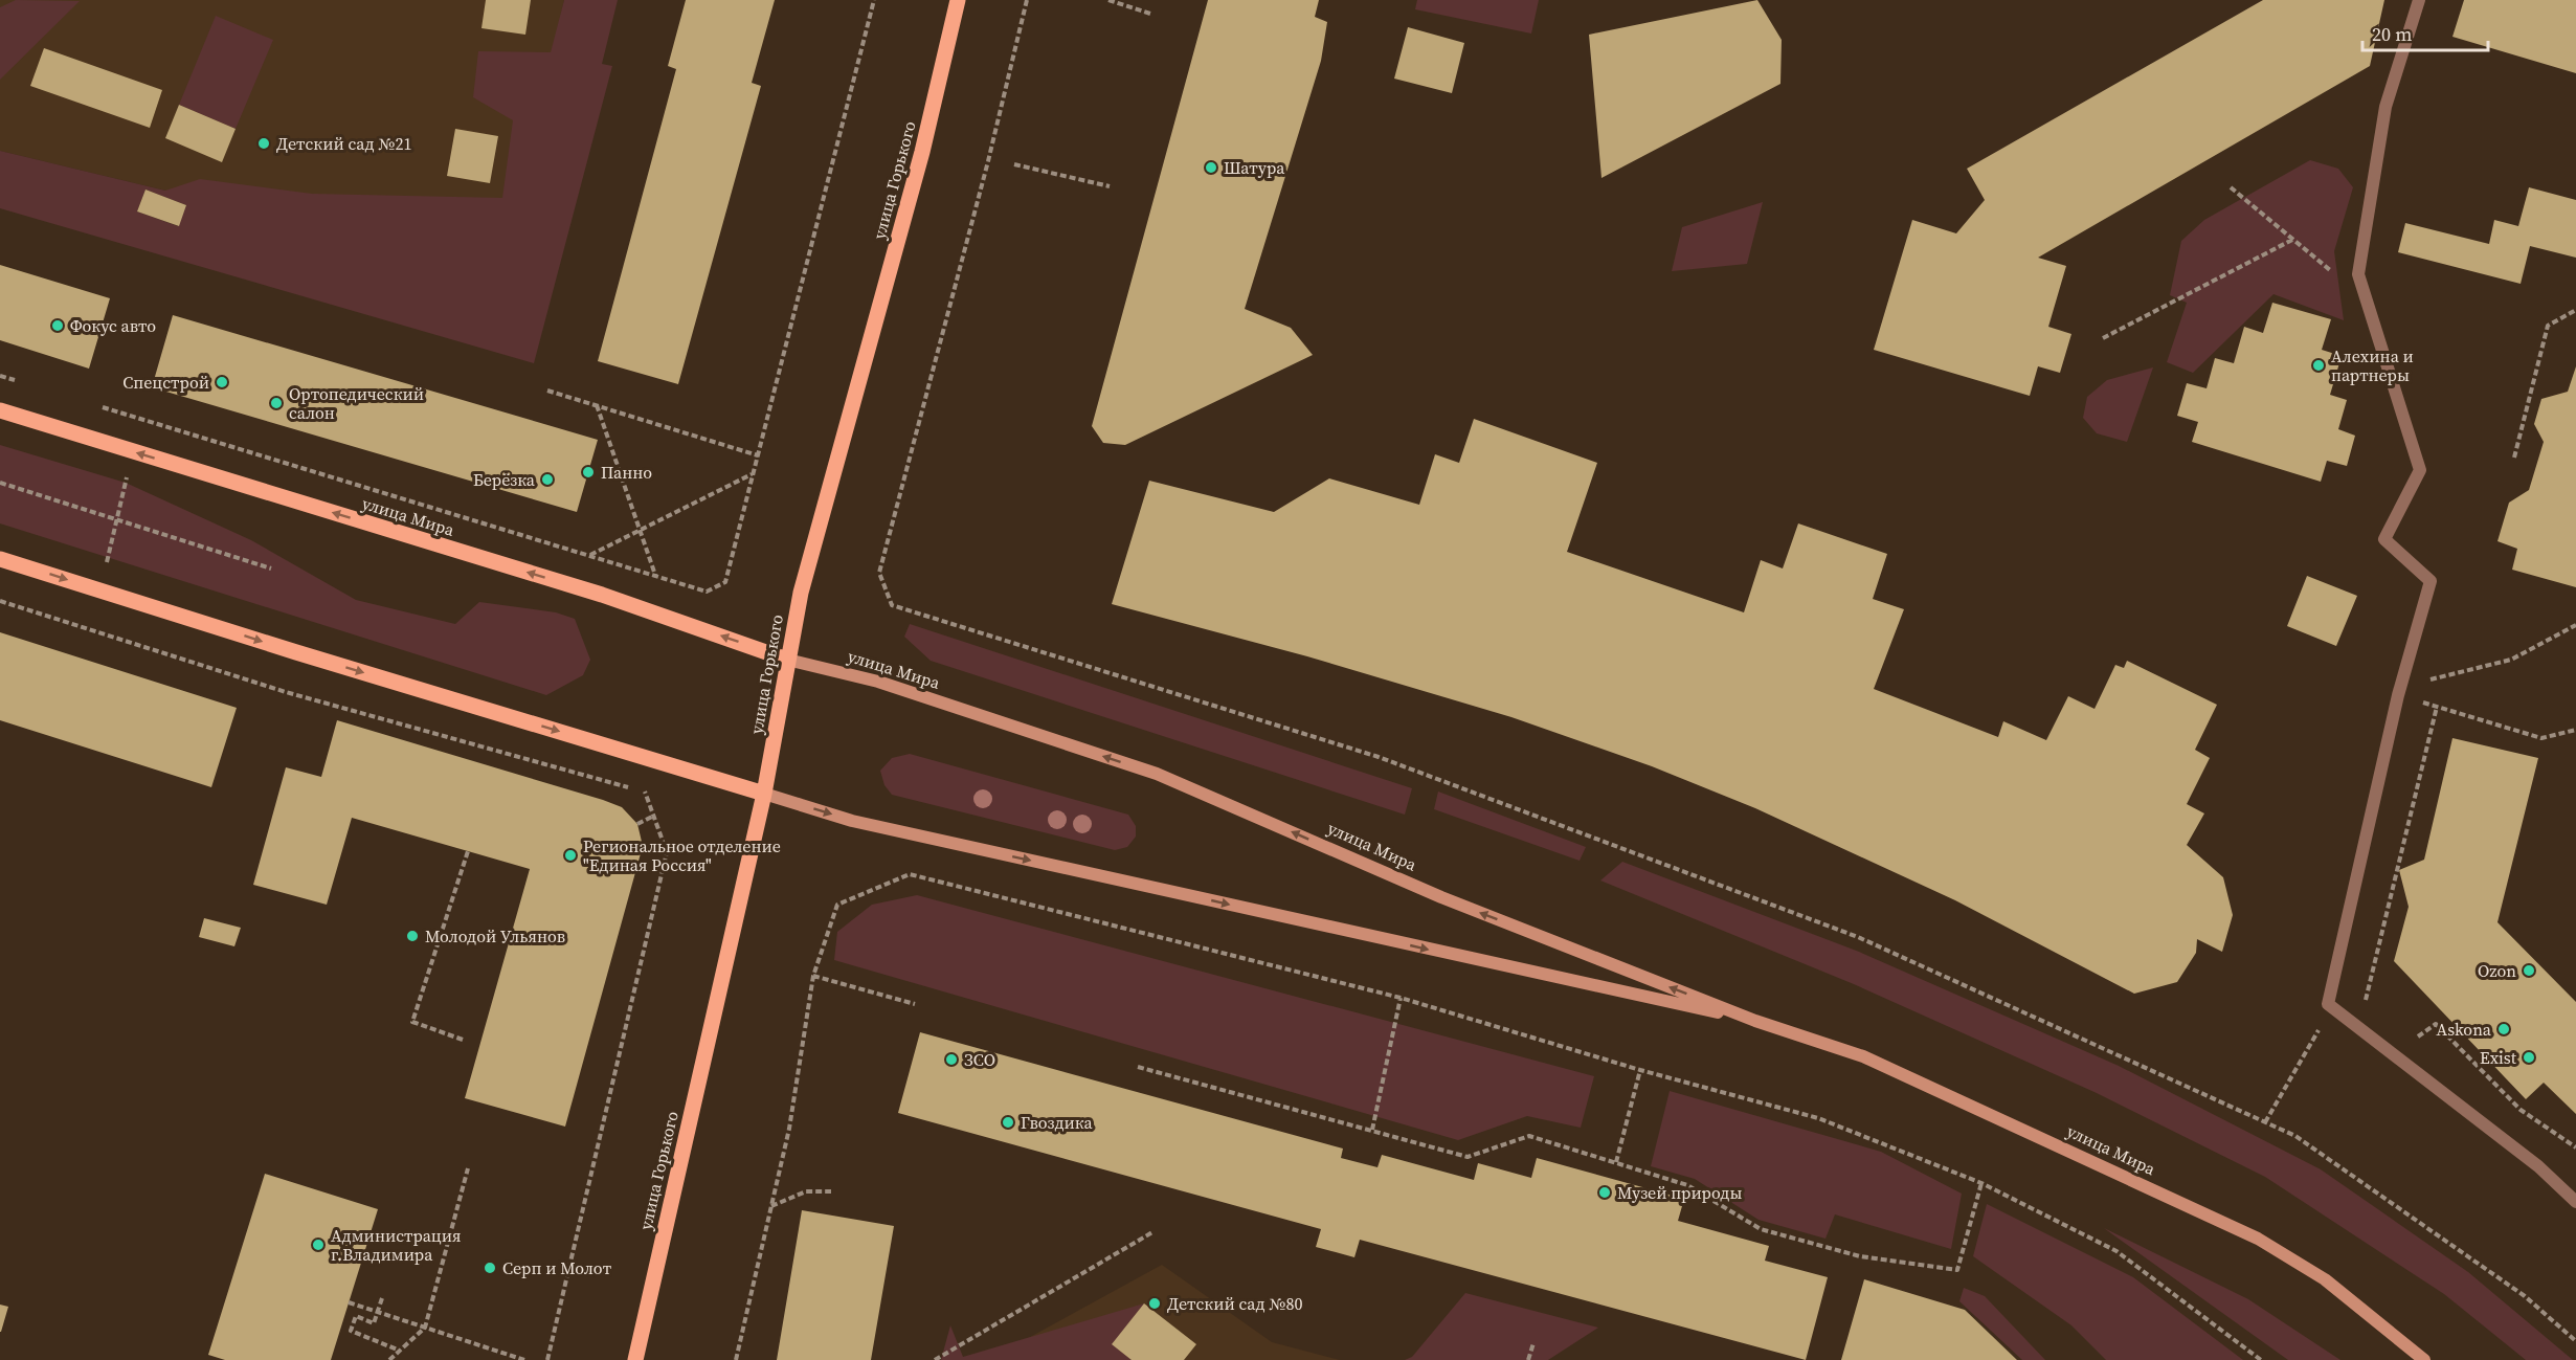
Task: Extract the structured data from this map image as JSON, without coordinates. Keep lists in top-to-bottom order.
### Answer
{
  "streets": {
    "main road": ["улица Горького", "улица Мира"]
  },
  "crossings": [
    ["улица Горького", "улица Мира"]
  ],
  "places": [
    "Детский сад №21",
    "Шатура",
    "Фокус авто",
    "Алехина и партнеры",
    "Спецстрой",
    "Ортопедический салон",
    "Панно",
    "Берёзка",
    "Региональное отделение \"Единая Россия\"",
    "Молодой Ульянов",
    "Ozon",
    "Askona",
    "Exist",
    "ЗСО",
    "Гвоздика",
    "Музей природы",
    "Администрация г.Владимира",
    "Серп и Молот",
    "Детский сад №80"
  ],
  "scale_bar": "20 m"
}
